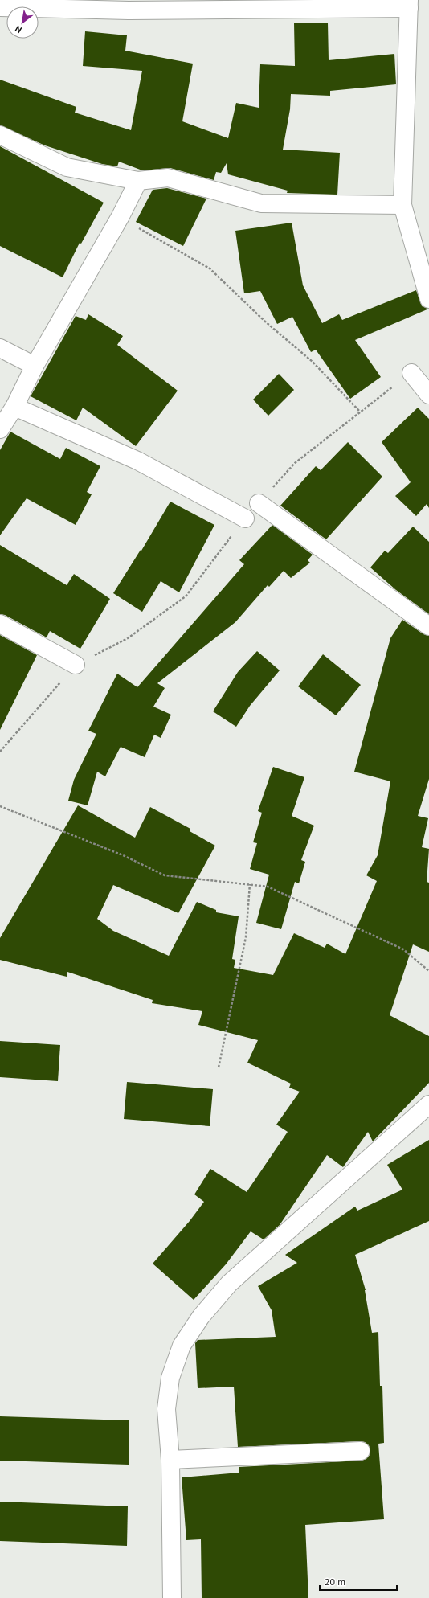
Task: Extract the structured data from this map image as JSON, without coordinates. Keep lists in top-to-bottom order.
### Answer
{
  "scale_bar": "20 m",
  "north": "bottom left"
}
